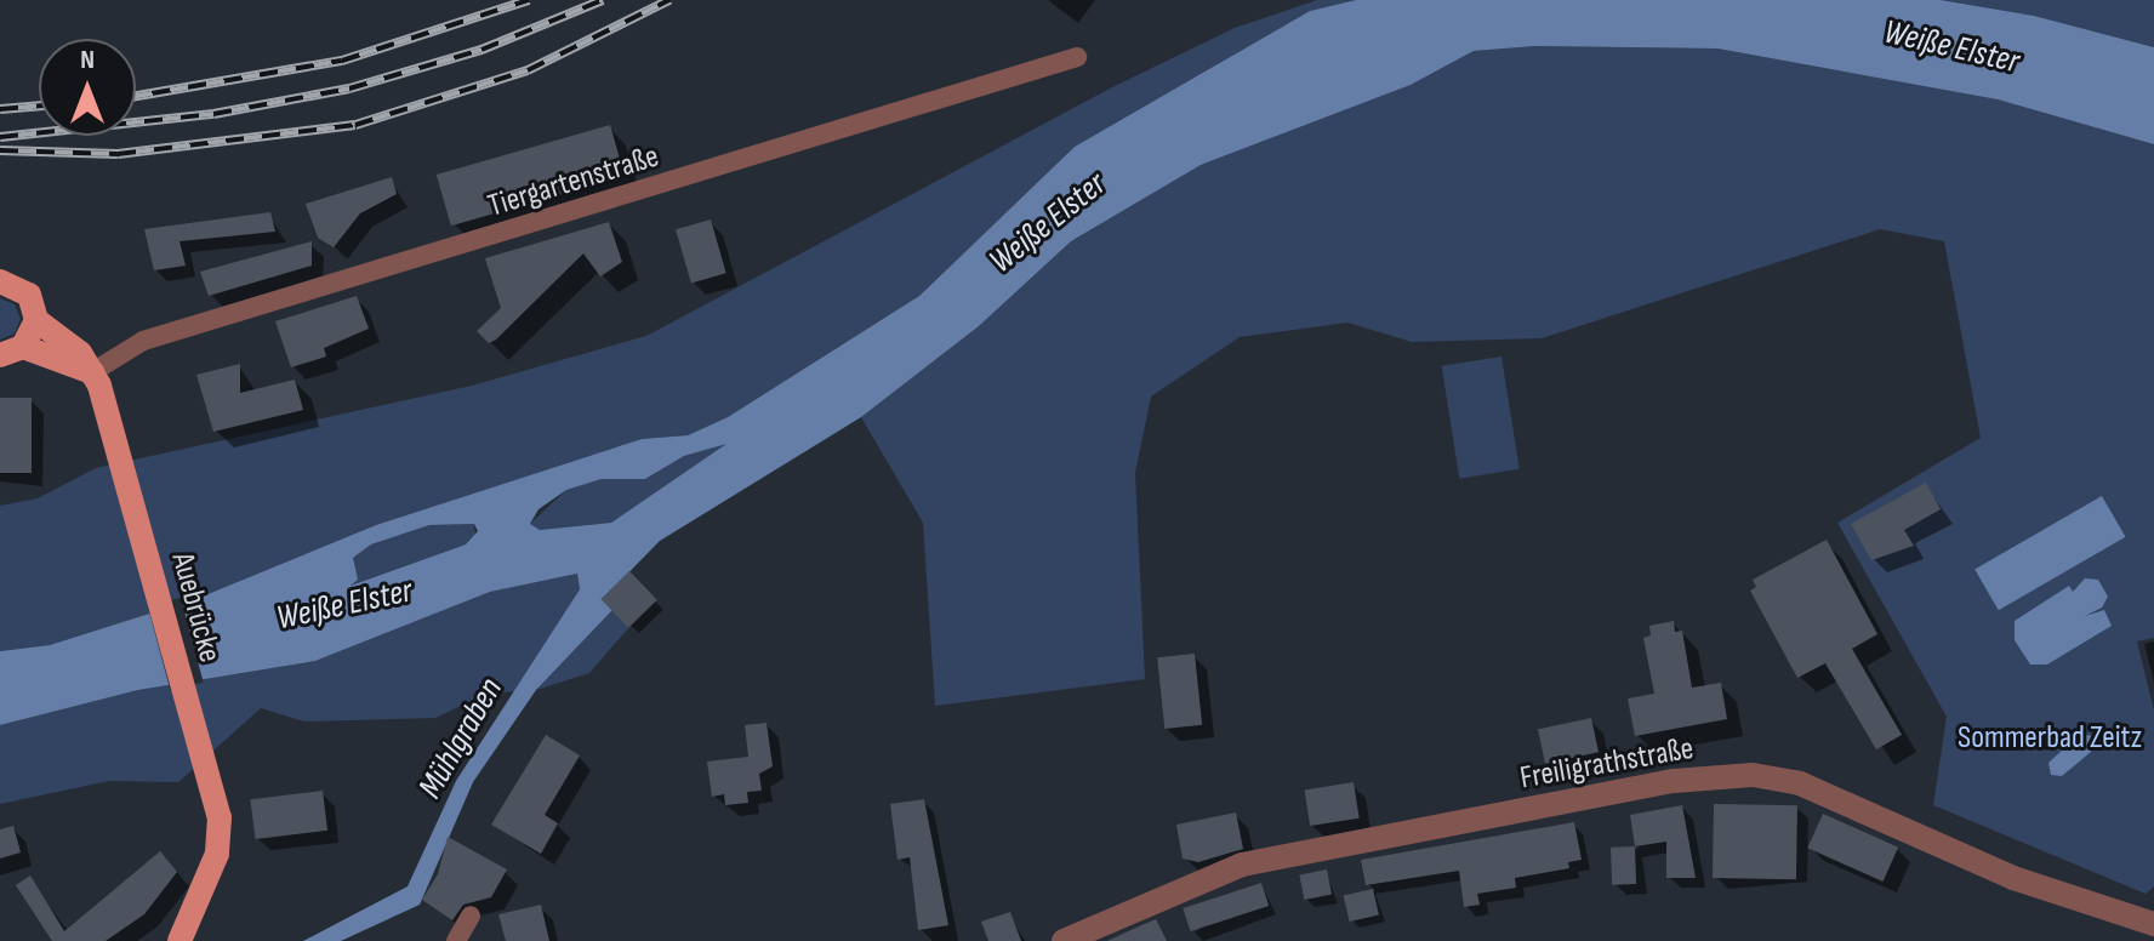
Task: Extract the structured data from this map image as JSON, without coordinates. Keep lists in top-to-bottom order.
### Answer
{
  "streets": {
    "main road": ["Auebrücke"],
    "street": ["Tiergartenstraße", "Freiligrathstraße"]
  },
  "crossings": [
    ["Tiergartenstraße", "Auebrücke"]
  ],
  "water": ["Weiße Elster", "Mühlgraben"],
  "parks": ["Sommerbad Zeitz"],
  "north": "top"
}
